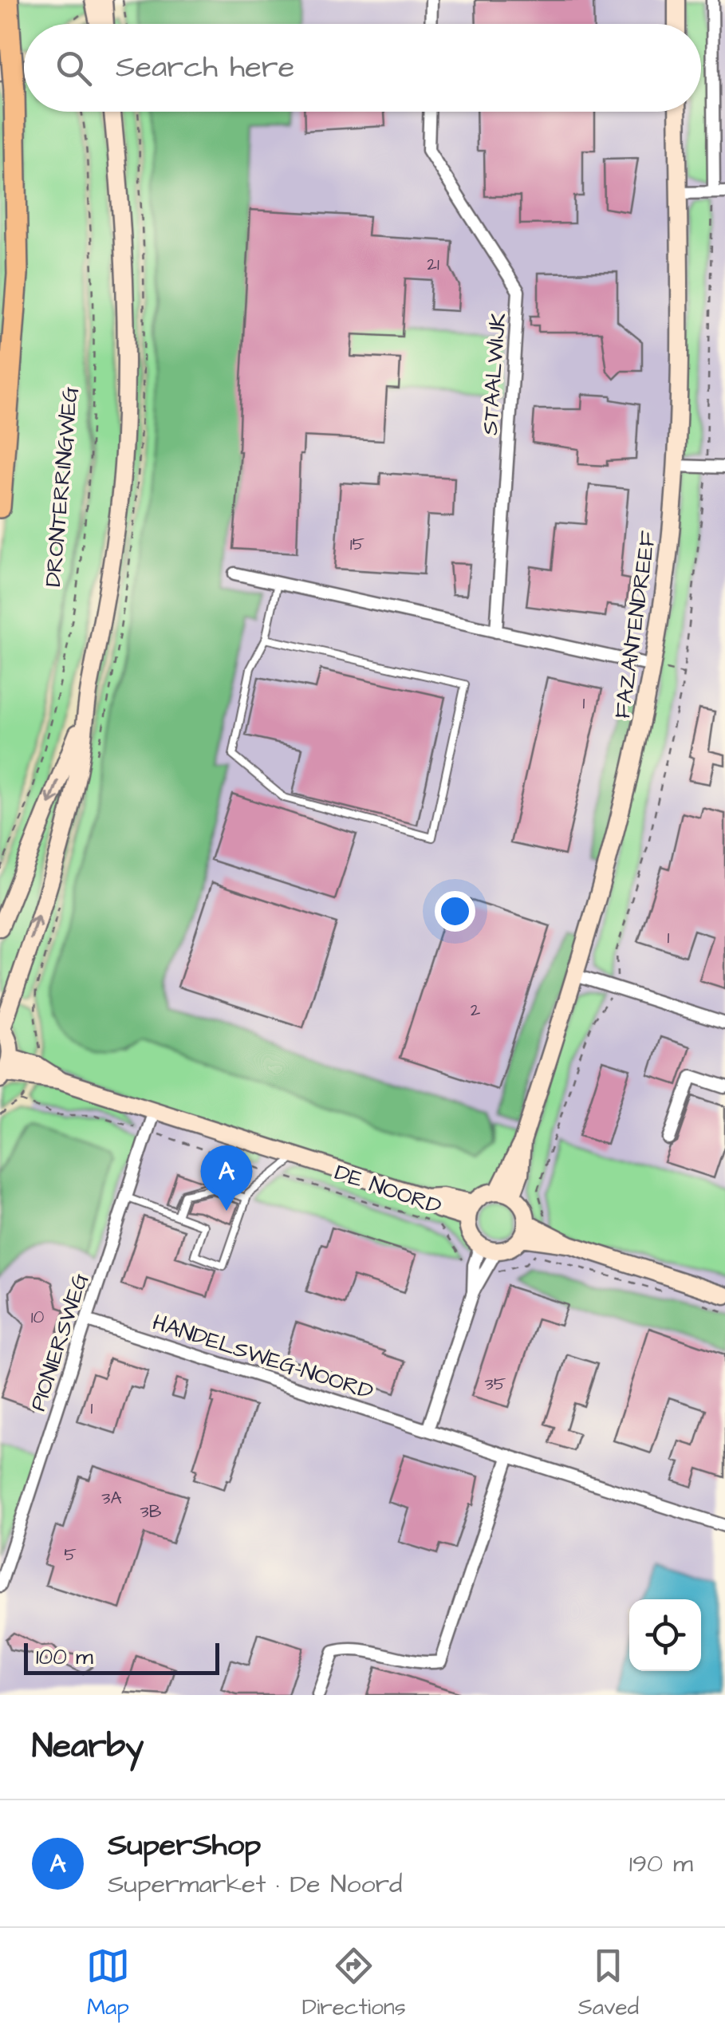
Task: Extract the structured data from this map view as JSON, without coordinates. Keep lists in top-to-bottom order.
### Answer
{
  "streets": {
    "main road": ["FAZANTENDREEF", "DE NOORD"],
    "street": ["STAALWIJK", "PIONIERSWEG", "HANDELSWEG-NOORD"],
    "path": ["DRONTERRINGWEG"]
  },
  "crossings": [
    ["FAZANTENDREEF", "DE NOORD"],
    ["DE NOORD", "PIONIERSWEG"],
    ["PIONIERSWEG", "HANDELSWEG-NOORD"]
  ],
  "house_numbers": [
    "21",
    "15",
    "1",
    "1",
    "2",
    "10",
    "35",
    "1",
    "3A",
    "3B",
    "5"
  ],
  "scale_bar": "100 m",
  "page": {
    "search": "Search here",
    "pins": "A",
    "scale": "100 m",
    "heading": "Nearby",
    "list": [
      {
        "mark": "A",
        "name": "SuperShop",
        "note": "Supermarket · De Noord",
        "value": "190 m"
      }
    ],
    "nav": ["Map", "Directions", "Saved"]
  }
}
